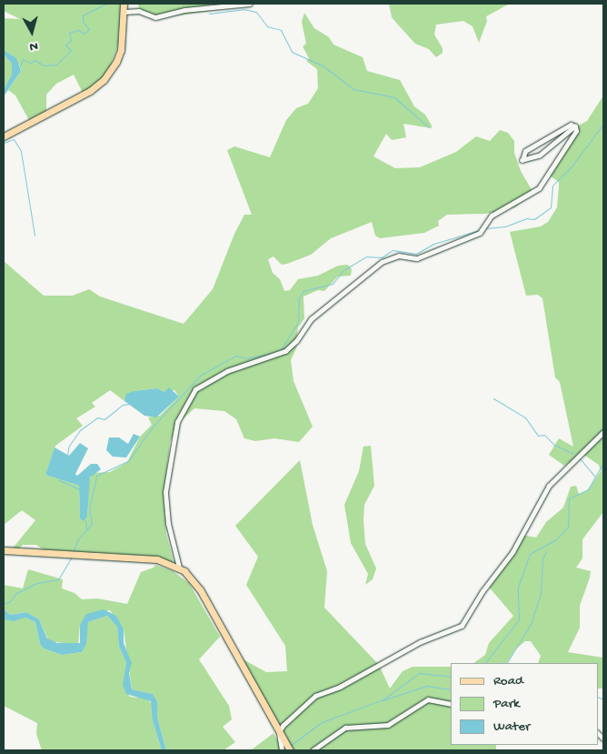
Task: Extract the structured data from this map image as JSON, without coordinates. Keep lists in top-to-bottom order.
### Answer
{
  "legend": ["Road", "Park", "Water"],
  "north": "bottom"
}
